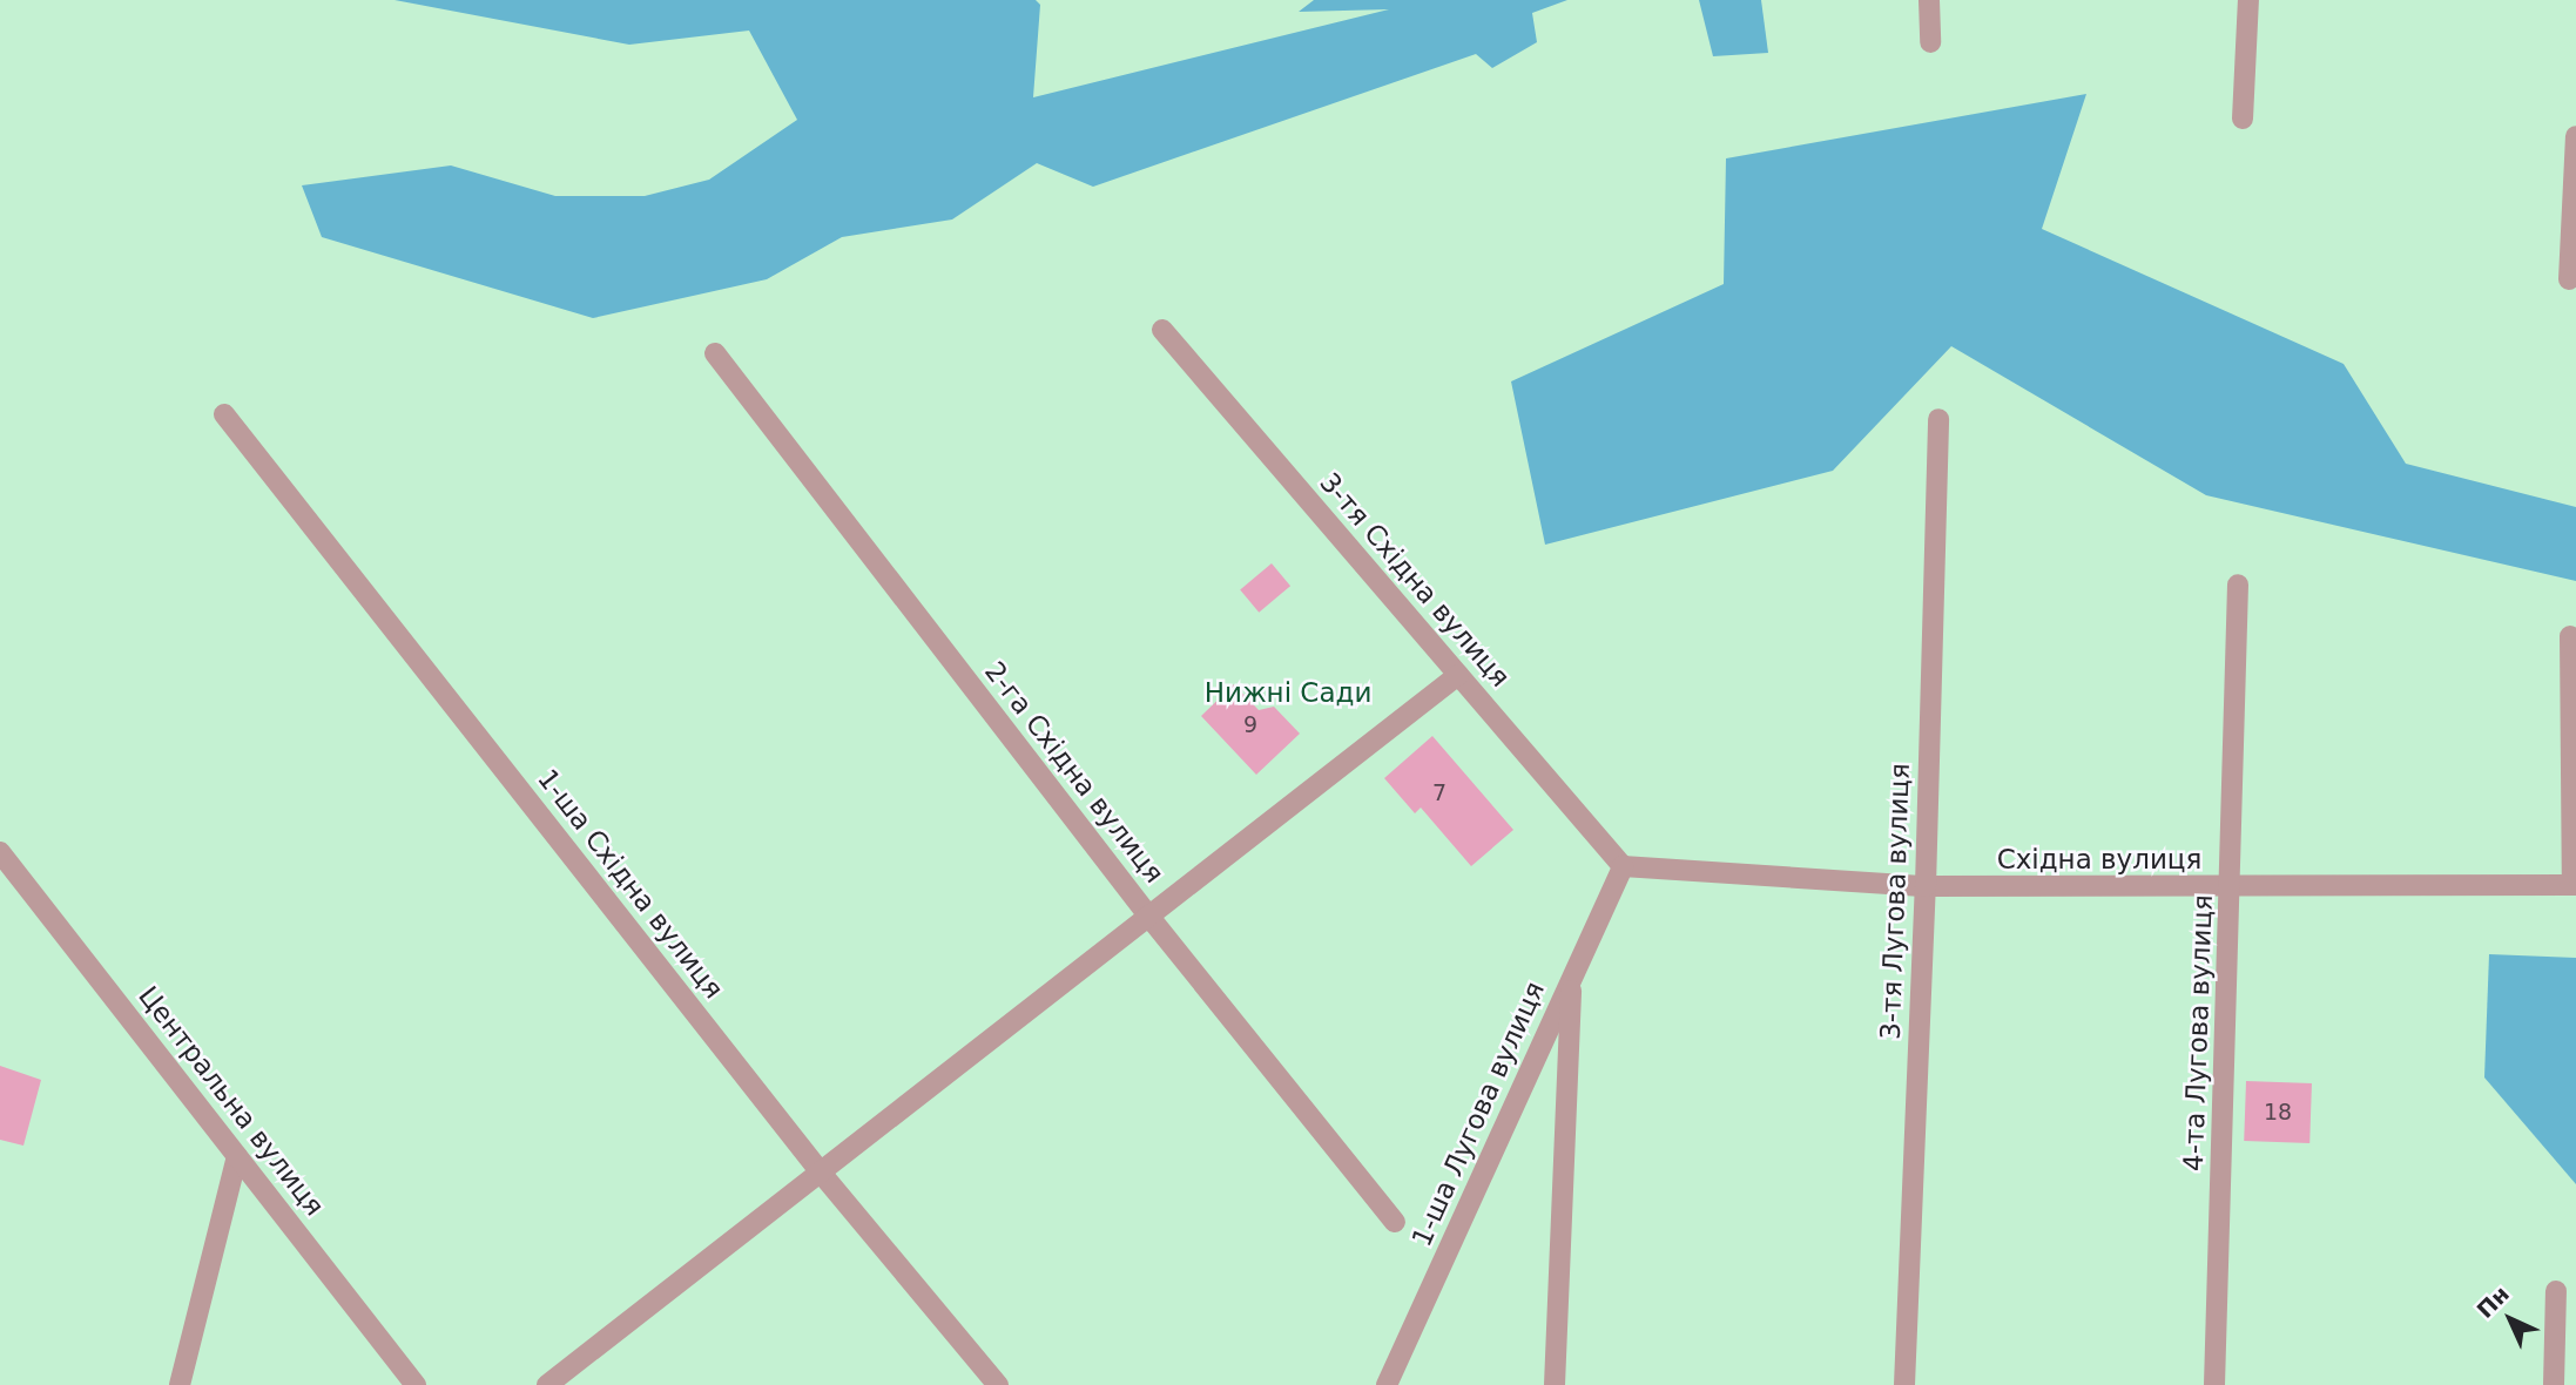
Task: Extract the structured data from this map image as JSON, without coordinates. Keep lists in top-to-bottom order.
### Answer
{
  "streets": {
    "street": [
      "3-тя Східна вулиця",
      "2-га Східна вулиця",
      "Східна вулиця",
      "1-ша Східна вулиця",
      "3-тя Лугова вулиця",
      "4-та Лугова вулиця",
      "Центральна вулиця",
      "1-ша Лугова вулиця"
    ]
  },
  "crossings": [
    ["3-тя Східна вулиця", "Східна вулиця"],
    ["3-тя Східна вулиця", "1-ша Лугова вулиця"],
    ["Східна вулиця", "3-тя Лугова вулиця"],
    ["Східна вулиця", "4-та Лугова вулиця"],
    ["Східна вулиця", "1-ша Лугова вулиця"]
  ],
  "parks": ["Нижні Сади"],
  "house_numbers": ["9", "7", "18"],
  "north": "top left"
}
